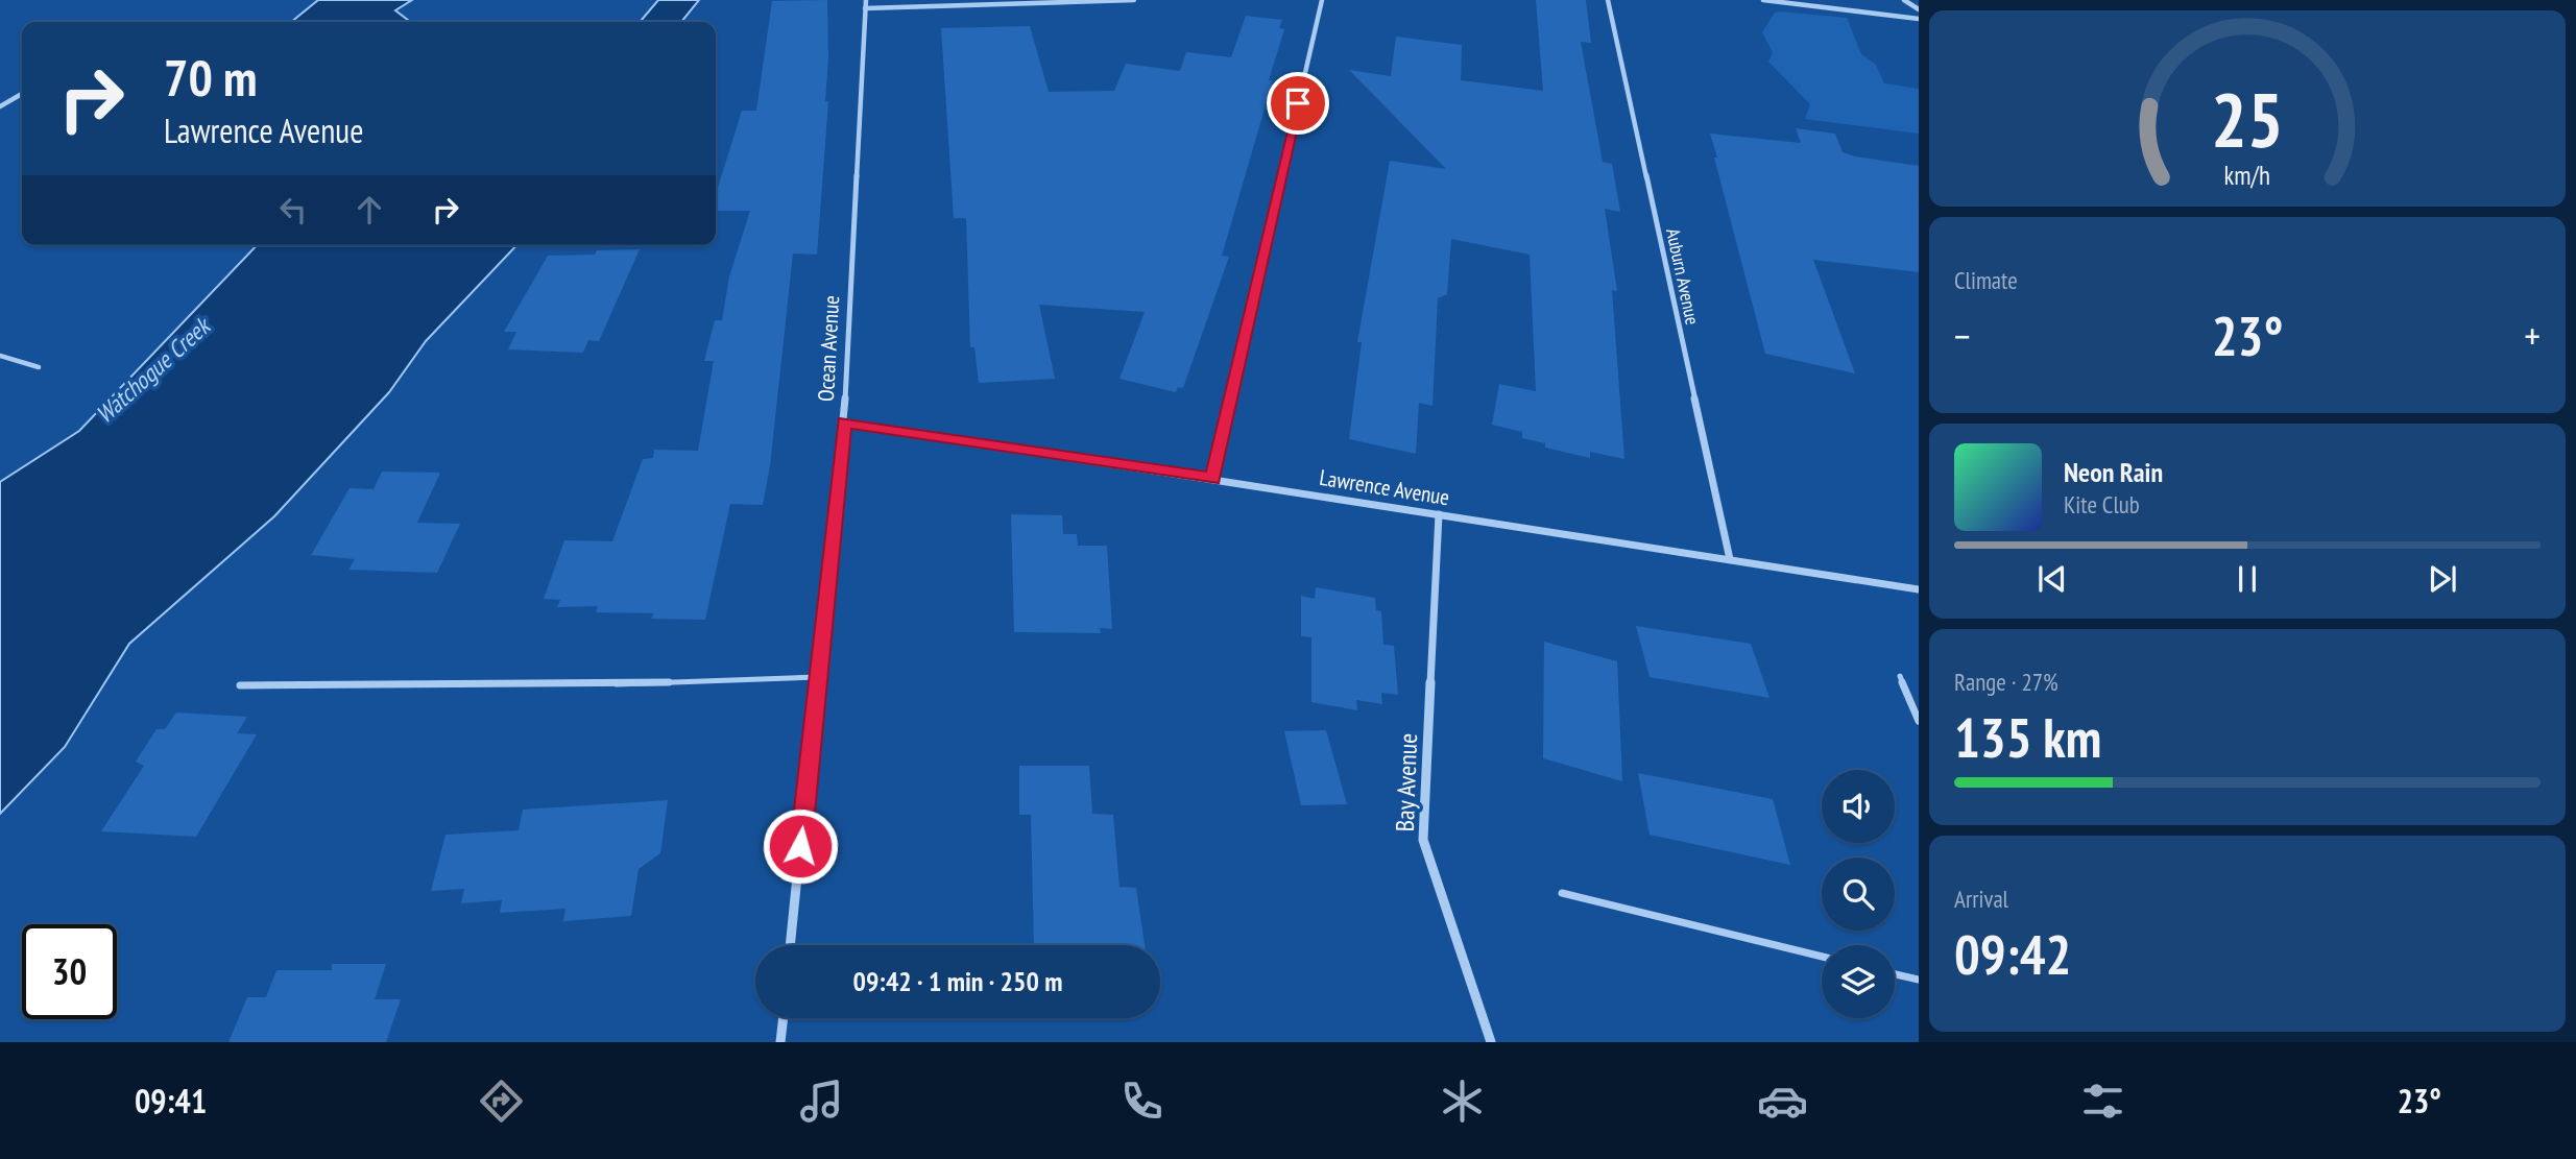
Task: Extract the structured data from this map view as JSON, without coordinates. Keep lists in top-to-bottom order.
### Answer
{
  "streets": {
    "street": [
      "Auburn Avenue",
      "Ocean Avenue",
      "Lawrence Avenue",
      "Bay Avenue"
    ]
  },
  "crossings": [
    ["Auburn Avenue", "Lawrence Avenue"],
    ["Ocean Avenue", "Lawrence Avenue"],
    ["Lawrence Avenue", "Bay Avenue"]
  ],
  "water": ["Watchogue Creek"],
  "page": {
    "turn": ["70 m", "Lawrence Avenue"],
    "tile": [
      "Climate",
      ["Range · 27%", "135 km"],
      ["Arrival", "09:42"]
    ],
    "heat": ["−", "23°", "+"],
    "song": ["Neon Rain", "Kite Club"],
    "limit": "30",
    "trip": "09:42 · 1 min · 250 m",
    "tabs": ["09:41", "23°"],
    "gauge": ["25", "km/h"]
  }
}
